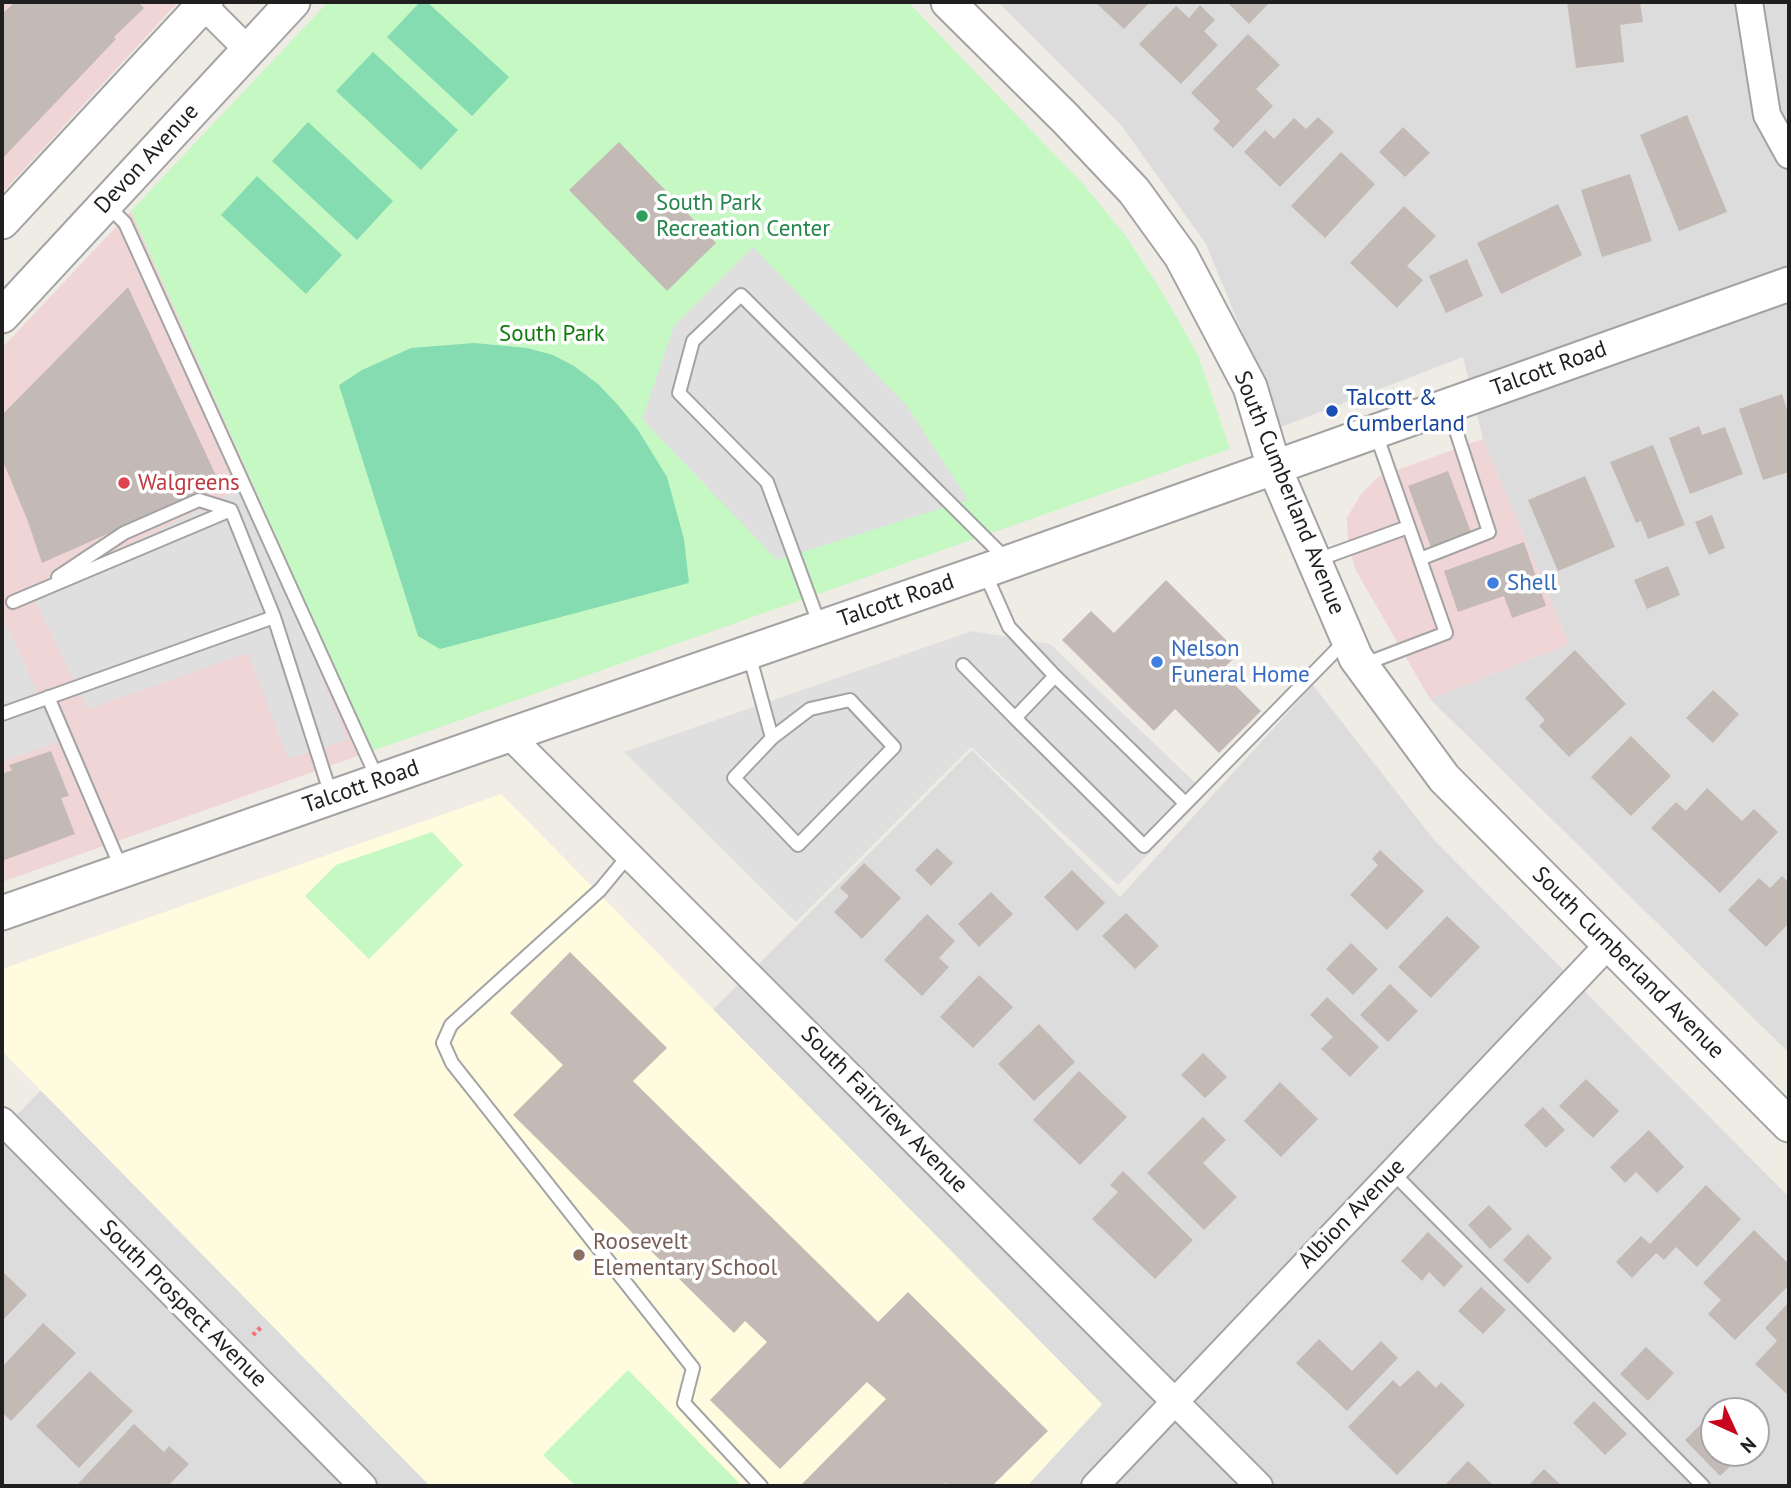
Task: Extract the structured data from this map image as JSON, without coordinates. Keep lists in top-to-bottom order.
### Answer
{
  "streets": {
    "street": [
      "Devon Avenue",
      "Talcott Road",
      "South Cumberland Avenue",
      "South Fairview Avenue",
      "Albion Avenue",
      "South Prospect Avenue"
    ]
  },
  "crossings": [
    ["Talcott Road", "South Cumberland Avenue"],
    ["Talcott Road", "South Fairview Avenue"],
    ["South Cumberland Avenue", "Albion Avenue"],
    ["South Fairview Avenue", "Albion Avenue"]
  ],
  "parks": ["South Park"],
  "places": [
    "South Park Recreation Center",
    "Talcott & Cumberland",
    "Walgreens",
    "Shell",
    "Nelson Funeral Home",
    "Roosevelt Elementary School"
  ],
  "north": "bottom right"
}
